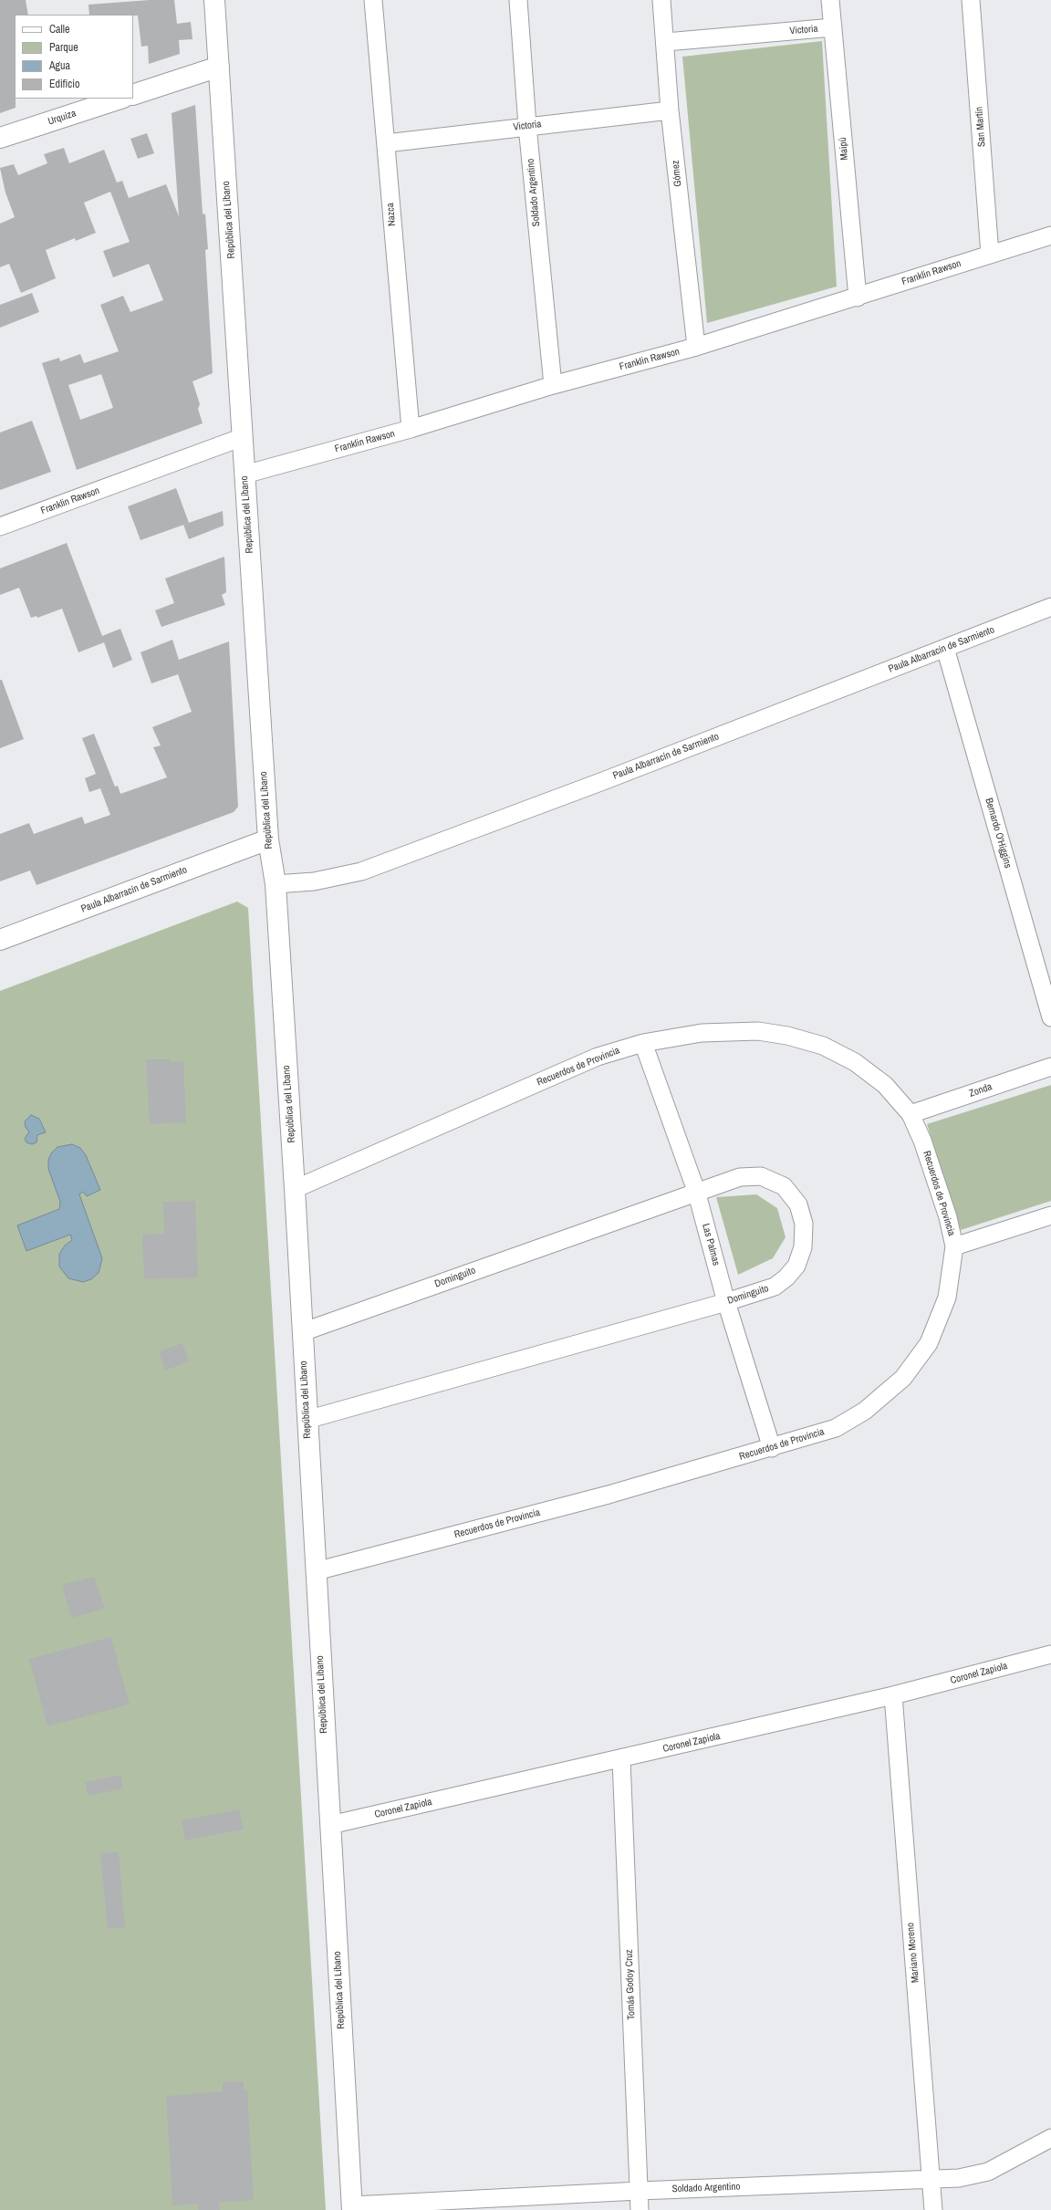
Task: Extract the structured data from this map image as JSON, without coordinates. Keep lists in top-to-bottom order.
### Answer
{
  "streets": {
    "main road": ["Urquiza", "República del Líbano", "Paula Albarracín de Sarmiento"],
    "street": [
      "Victoria",
      "San Martín",
      "Maipú",
      "Gómez",
      "Soldado Argentino",
      "Nazca",
      "Franklin Rawson",
      "Bernardo O'Higgins",
      "Recuerdos de Provincia",
      "Zonda",
      "Las Palmas",
      "Dominguito",
      "Coronel Zapiola",
      "Mariano Moreno",
      "Tomás Godoy Cruz"
    ]
  },
  "crossings": [
    ["Victoria", "Maipú"],
    ["Victoria", "Gómez"],
    ["Victoria", "Soldado Argentino"],
    ["Victoria", "Nazca"],
    ["San Martín", "Franklin Rawson"],
    ["Maipú", "Franklin Rawson"],
    ["Gómez", "Franklin Rawson"],
    ["Soldado Argentino", "República del Líbano"],
    ["Soldado Argentino", "Franklin Rawson"],
    ["Soldado Argentino", "Mariano Moreno"],
    ["Soldado Argentino", "Tomás Godoy Cruz"],
    ["Nazca", "Franklin Rawson"],
    ["República del Líbano", "Franklin Rawson"],
    ["República del Líbano", "Paula Albarracín de Sarmiento"],
    ["República del Líbano", "Recuerdos de Provincia"],
    ["República del Líbano", "Dominguito"],
    ["República del Líbano", "Coronel Zapiola"],
    ["Paula Albarracín de Sarmiento", "Bernardo O'Higgins"],
    ["Recuerdos de Provincia", "Zonda"],
    ["Recuerdos de Provincia", "Las Palmas"],
    ["Las Palmas", "Dominguito"],
    ["Coronel Zapiola", "Mariano Moreno"],
    ["Coronel Zapiola", "Tomás Godoy Cruz"]
  ],
  "legend": [
    "Calle",
    "Parque",
    "Agua",
    "Edificio"
  ]
}
